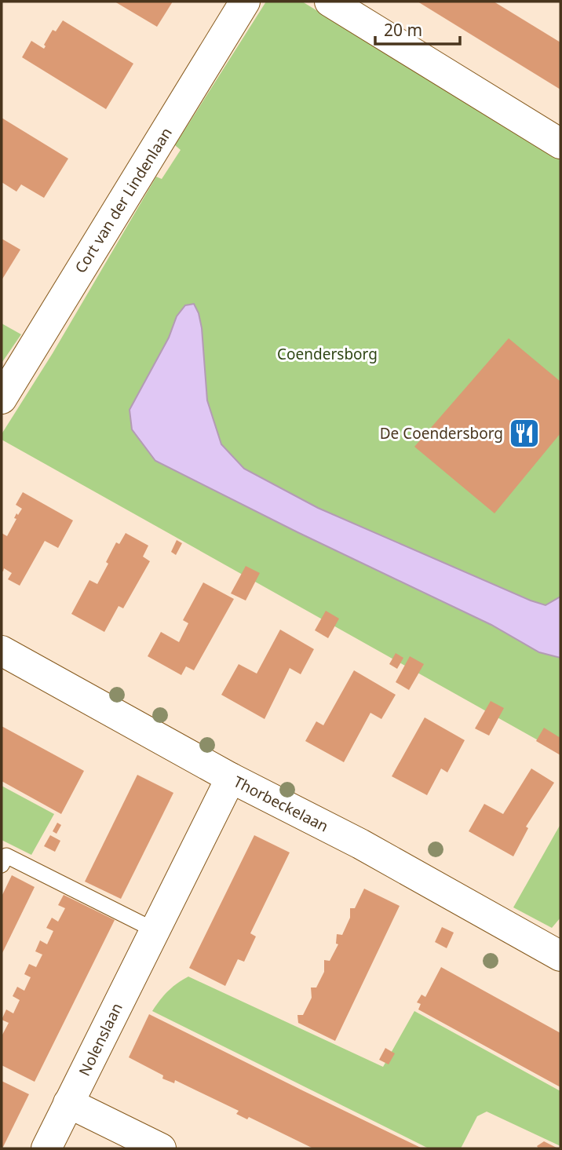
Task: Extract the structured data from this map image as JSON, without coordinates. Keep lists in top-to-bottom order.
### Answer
{
  "streets": {
    "street": ["Cort van der Lindenlaan", "Thorbeckelaan", "Nolenslaan"]
  },
  "crossings": [
    ["Thorbeckelaan", "Nolenslaan"]
  ],
  "parks": ["Coendersborg"],
  "places": {
    "restaurant": ["De Coendersborg"]
  },
  "scale_bar": "20 m"
}
